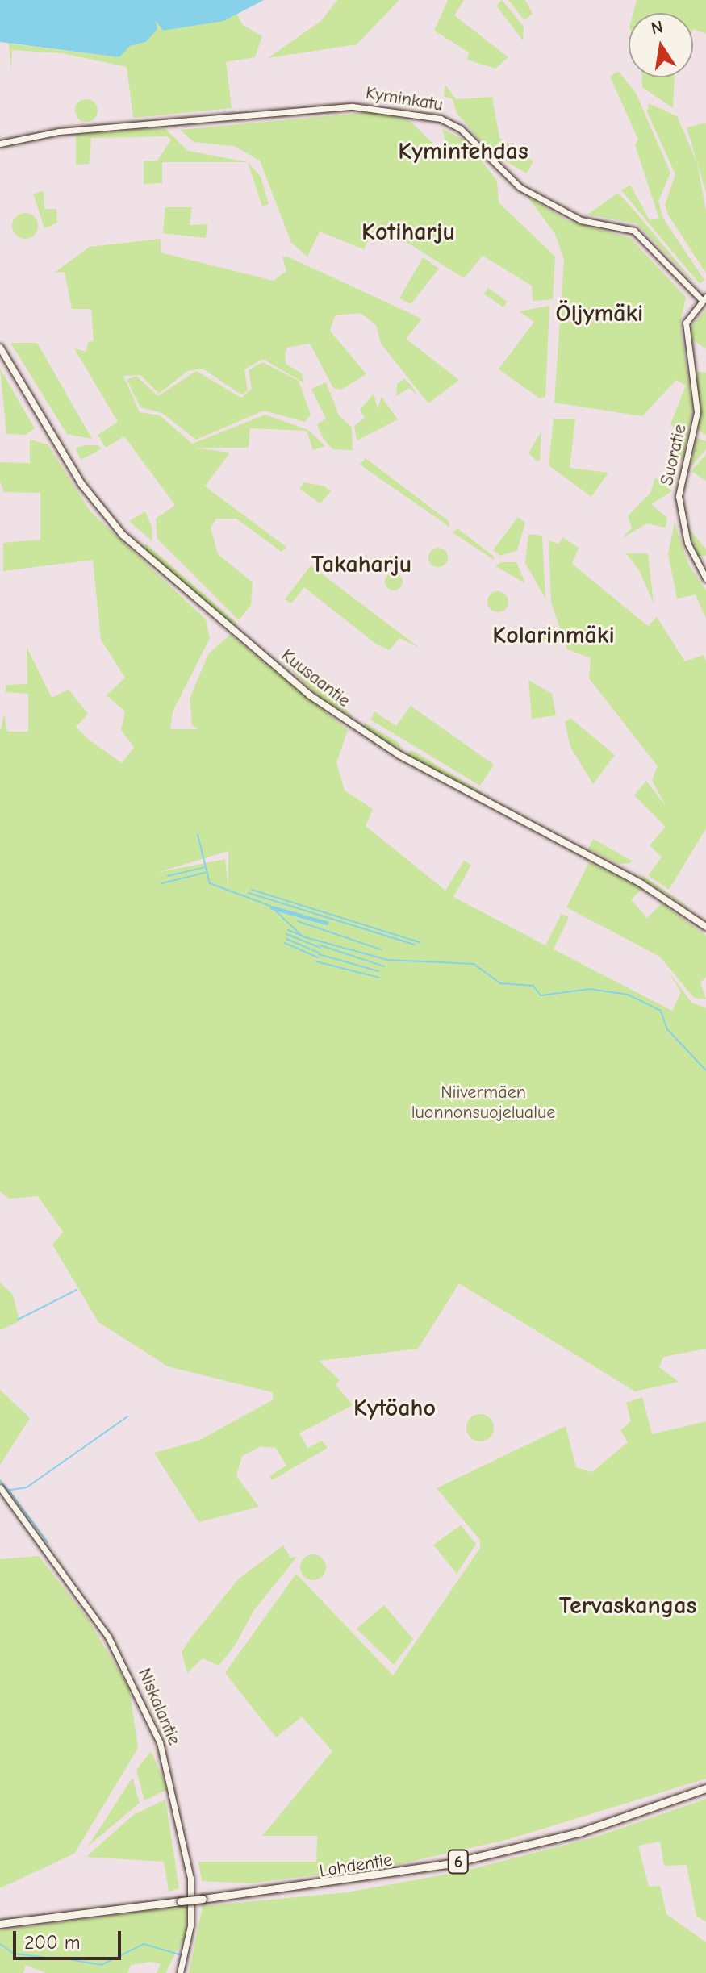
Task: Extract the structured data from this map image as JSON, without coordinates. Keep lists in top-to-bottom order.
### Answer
{
  "streets": {
    "highway": ["6", "Lahdentie"],
    "main road": ["Kuusaantie"],
    "street": ["Kyminkatu", "Suoratie", "Niskalantie"]
  },
  "crossings": [
    ["Kyminkatu", "Suoratie"]
  ],
  "districts": [
    "Kymintehdas",
    "Kotiharju",
    "Öljymäki",
    "Takaharju",
    "Kolarinmäki",
    "Kytöaho",
    "Tervaskangas"
  ],
  "parks": ["Niivermäen luonnonsuojelualue"],
  "scale_bar": "200 m",
  "north": "top"
}
